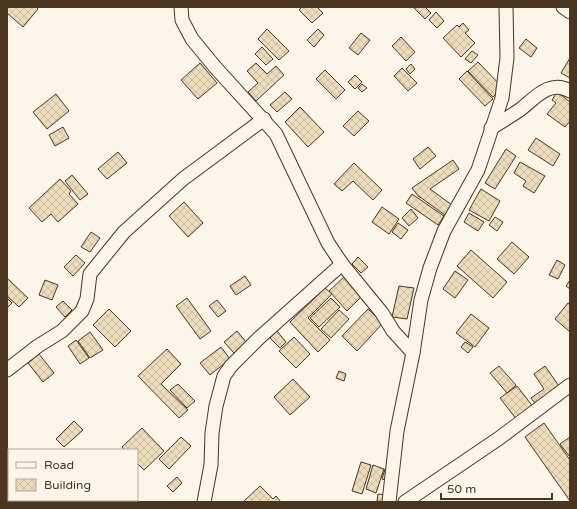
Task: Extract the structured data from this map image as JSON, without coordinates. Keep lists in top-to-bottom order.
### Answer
{
  "legend": ["Road", "Building"],
  "scale_bar": "50 m"
}
